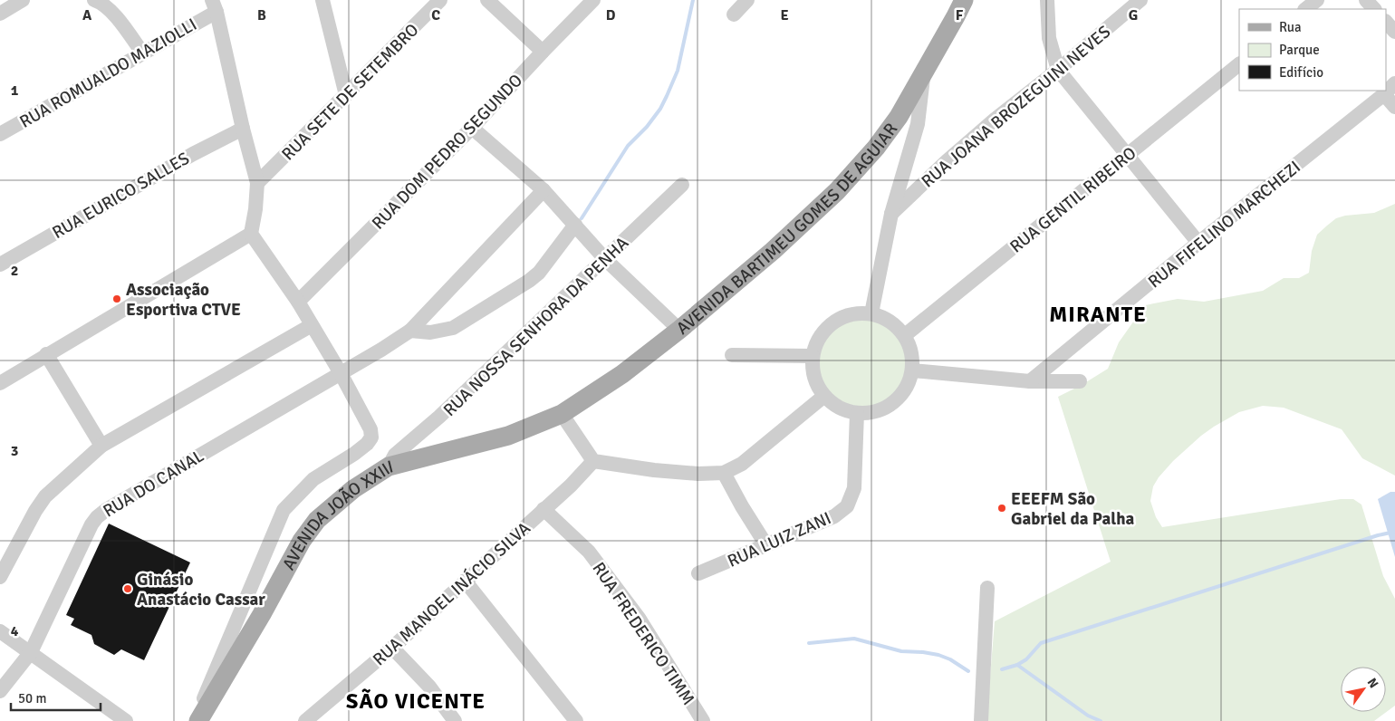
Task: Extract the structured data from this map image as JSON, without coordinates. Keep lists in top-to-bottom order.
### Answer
{
  "streets": {
    "main road": ["AVENIDA BARTIMEU GOMES DE AGUIAR", "AVENIDA JOÃO XXIII"],
    "street": [
      "RUA ROMUALDO MAZIOLLI",
      "RUA SETE DE SETEMBRO",
      "RUA JOANA BROZEGUINI NEVES",
      "RUA DOM PEDRO SEGUNDO",
      "RUA EURICO SALLES",
      "RUA GENTIL RIBEIRO",
      "RUA FIFELINO MARCHEZI",
      "RUA NOSSA SENHORA DA PENHA",
      "RUA DO CANAL",
      "RUA LUIZ ZANI",
      "RUA MANOEL INÁCIO SILVA",
      "RUA FREDERICO TIMM"
    ]
  },
  "crossings": [
    ["RUA GENTIL RIBEIRO", "RUA LUIZ ZANI"],
    ["AVENIDA BARTIMEU GOMES DE AGUIAR", "AVENIDA JOÃO XXIII"],
    ["RUA NOSSA SENHORA DA PENHA", "AVENIDA JOÃO XXIII"],
    ["RUA MANOEL INÁCIO SILVA", "RUA FREDERICO TIMM"]
  ],
  "districts": ["MIRANTE", "SÃO VICENTE"],
  "places": ["Associação Esportiva CTVE", "EEEFM São Gabriel da Palha", "Ginásio Anastácio Cassar"],
  "legend": ["Rua", "Parque", "Edifício"],
  "scale_bar": "50 m",
  "north": "top right",
  "grid": {
    "columns": [
      "A",
      "B",
      "C",
      "D",
      "E",
      "F",
      "G"
    ],
    "rows": [
      "1",
      "2",
      "3",
      "4"
    ]
  }
}
